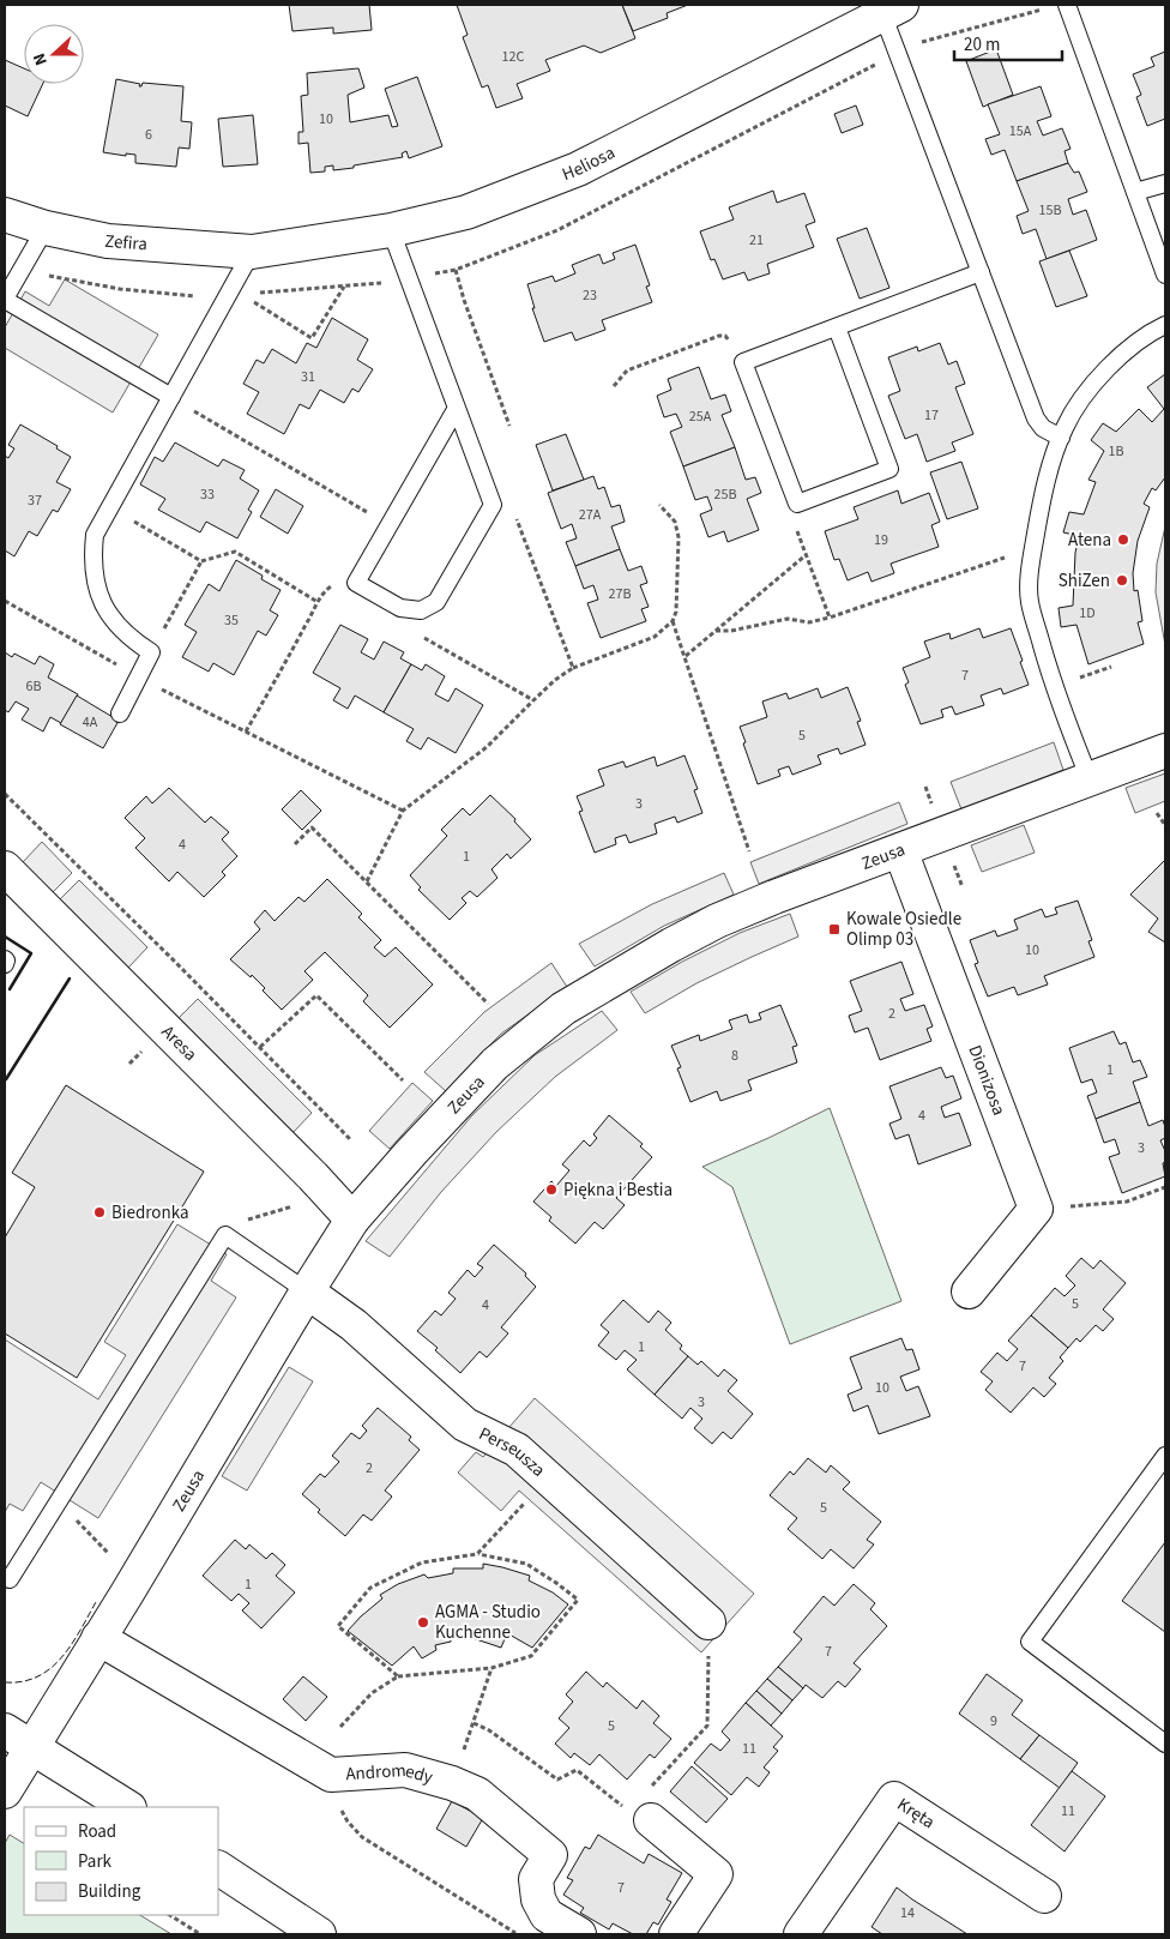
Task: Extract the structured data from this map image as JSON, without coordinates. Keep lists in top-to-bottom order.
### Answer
{
  "streets": {
    "street": [
      "Heliosa",
      "Zefira",
      "Zeusa",
      "Aresa",
      "Dionizosa",
      "Perseusza",
      "Andromedy",
      "Kręta"
    ]
  },
  "crossings": [
    ["Heliosa", "Zefira"],
    ["Zeusa", "Aresa"],
    ["Zeusa", "Dionizosa"],
    ["Zeusa", "Perseusza"],
    ["Zeusa", "Andromedy"]
  ],
  "places": {
    "other": [
      "Atena",
      "ShiZen",
      "Piękna i Bestia",
      "Biedronka",
      "AGMA - Studio Kuchenne"
    ],
    "transit": ["Kowale Osiedle Olimp 03"]
  },
  "house_numbers": [
    "12C",
    "10",
    "15A",
    "6",
    "15B",
    "21",
    "23",
    "31",
    "17",
    "25A",
    "1B",
    "33",
    "25B",
    "37",
    "27A",
    "19",
    "27B",
    "1D",
    "35",
    "7",
    "6B",
    "4A",
    "5",
    "3",
    "4",
    "1",
    "10",
    "2",
    "8",
    "1",
    "4",
    "3",
    "5",
    "4",
    "1",
    "7",
    "10",
    "3",
    "2",
    "5",
    "1",
    "7",
    "9",
    "5",
    "11",
    "11",
    "7",
    "14"
  ],
  "legend": ["Road", "Park", "Building"],
  "scale_bar": "20 m",
  "north": "left"
}
